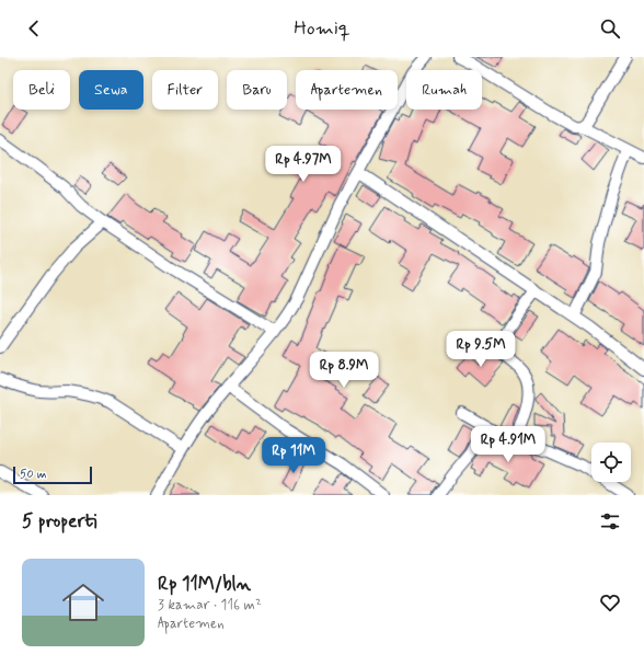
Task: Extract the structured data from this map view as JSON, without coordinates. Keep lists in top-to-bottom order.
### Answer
{
  "scale_bar": "50 m",
  "page": {
    "header": "Homiq",
    "chip": [
      "Beli",
      "Sewa",
      "Filter",
      "Baru",
      "Apartemen",
      "Rumah"
    ],
    "price": [
      "Rp 4.97M",
      "Rp 9.5M",
      "Rp 8.9M",
      "Rp 4.91M",
      "Rp 11M"
    ],
    "scale": "50 m",
    "heading": "5 properti",
    "list": [
      {
        "name": "Rp 11M/bln",
        "note": "3 kamar · 116 m² · Apartemen"
      }
    ]
  }
}
